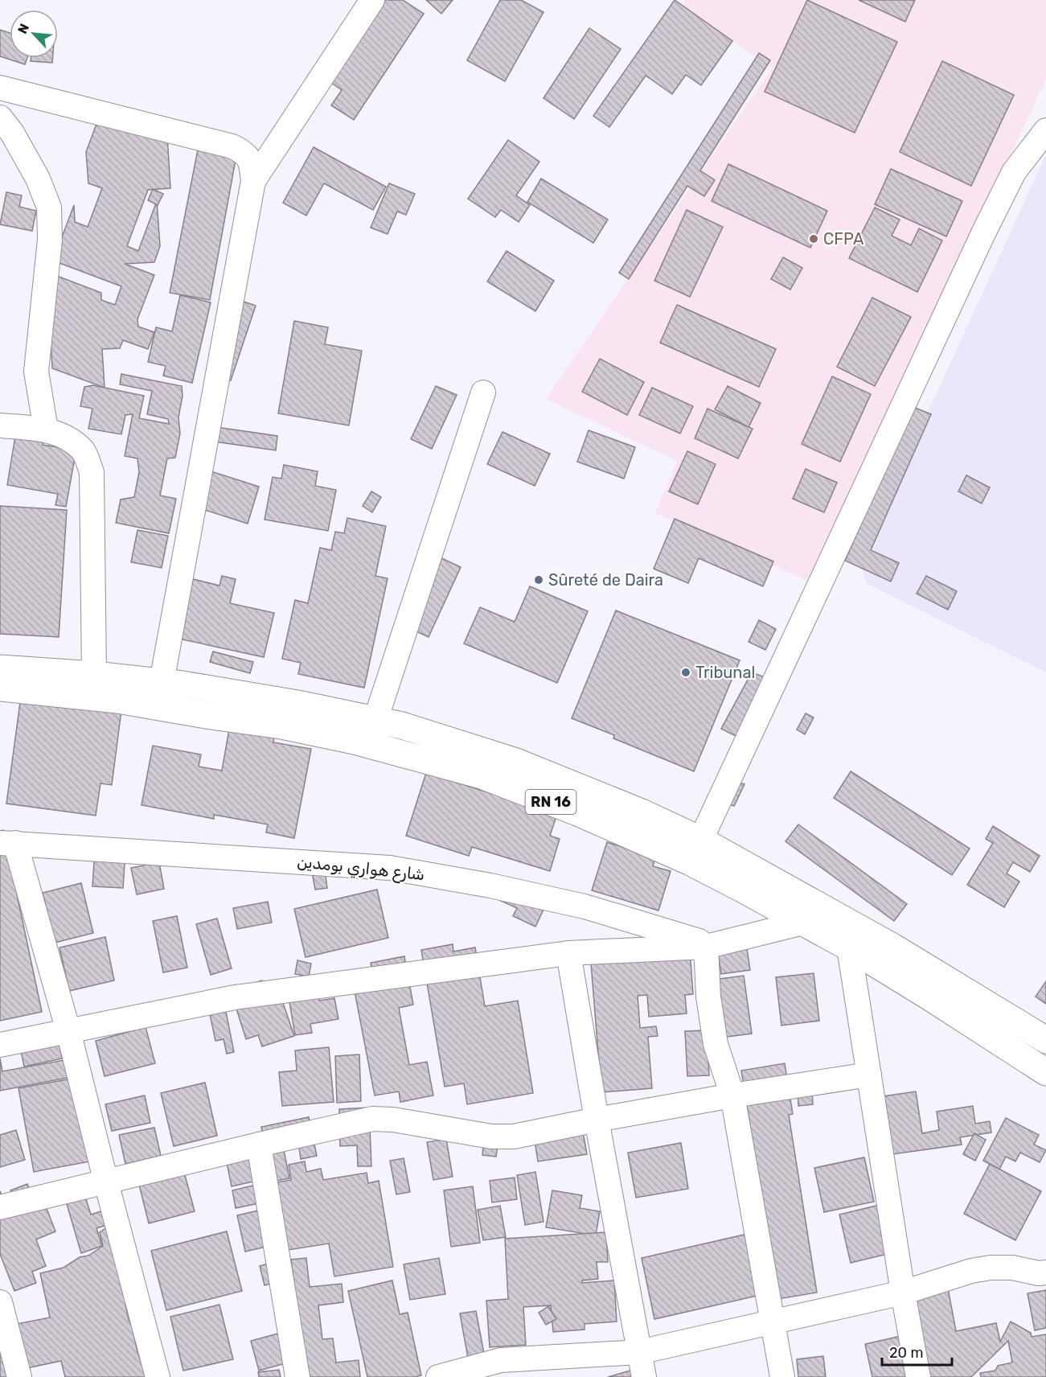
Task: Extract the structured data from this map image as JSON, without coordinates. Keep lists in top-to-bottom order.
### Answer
{
  "streets": {
    "main road": ["RN 16"],
    "street": ["شارع هواري بومدين"]
  },
  "places": ["CFPA", "Sûreté de Daira", "Tribunal"],
  "scale_bar": "20 m",
  "north": "top left"
}
